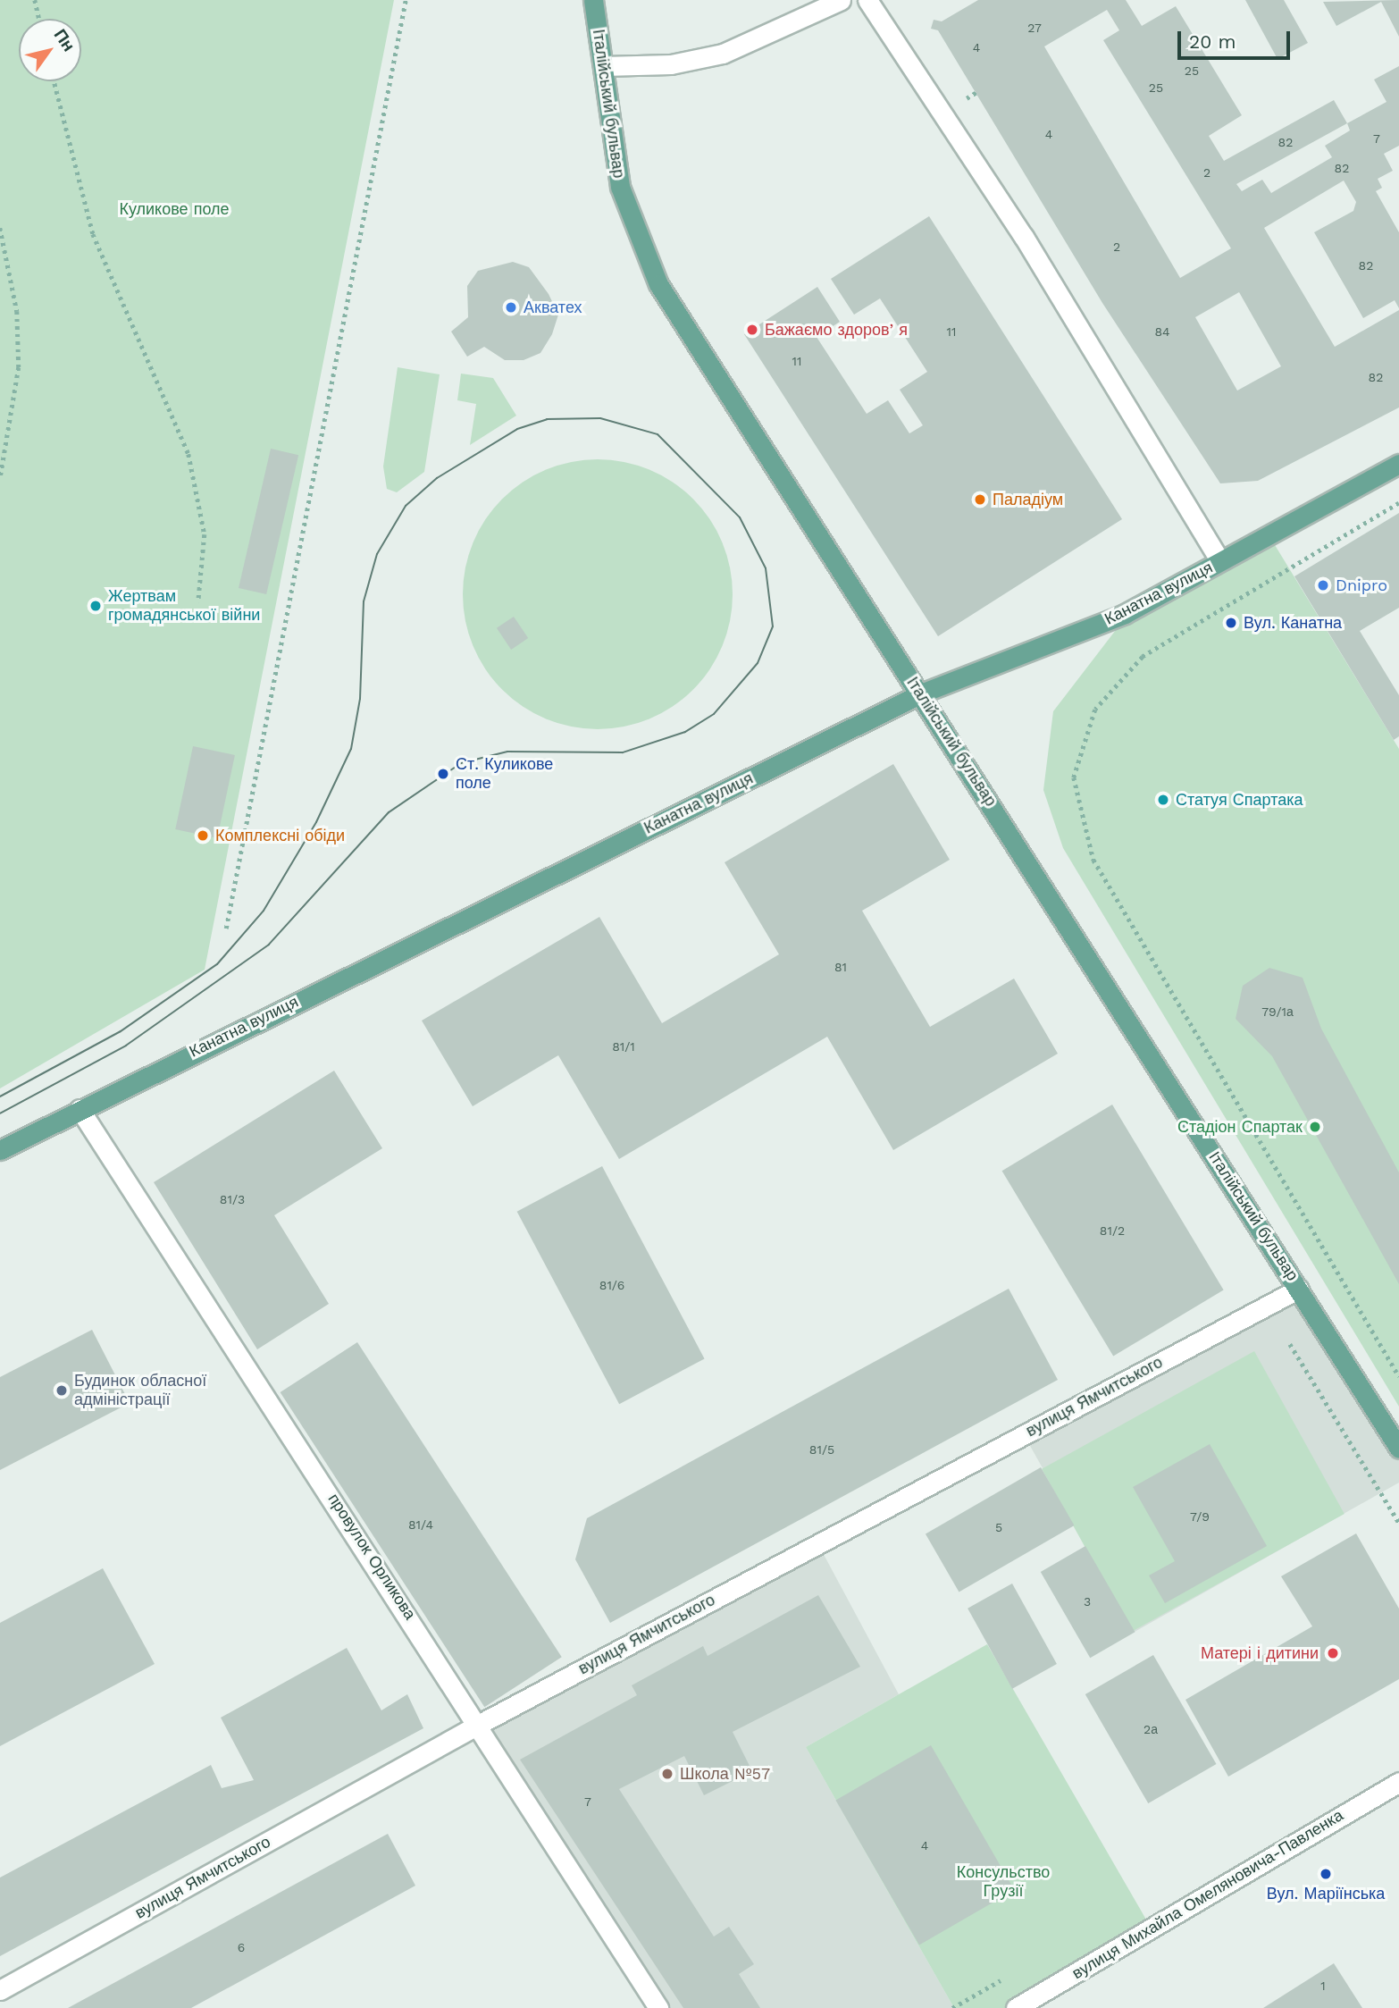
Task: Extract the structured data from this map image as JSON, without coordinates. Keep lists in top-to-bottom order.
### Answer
{
  "streets": {
    "main road": ["Італійський бульвар", "Канатна вулиця"],
    "street": ["вулиця Ямчитського", "провулок Орликова", "вулиця Михайла Омеляновича-Павленка"]
  },
  "crossings": [
    ["Італійський бульвар", "Канатна вулиця"],
    ["Італійський бульвар", "вулиця Ямчитського"],
    ["Канатна вулиця", "провулок Орликова"],
    ["вулиця Ямчитського", "провулок Орликова"]
  ],
  "parks": ["Куликове поле", "Консульство Грузії"],
  "places": [
    "Акватех",
    "Бажаємо здоровʼя",
    "Паладіум",
    "Dnipro",
    "Жертвам громадянської війни",
    "Вул. Канатна",
    "Ст. Куликове поле",
    "Статуя Спартака",
    "Комплексні обіди",
    "Стадіон Спартак",
    "Будинок обласної адміністрації",
    "Матері і дитини",
    "Школа №57",
    "Вул. Маріїнська"
  ],
  "house_numbers": [
    "27",
    "4",
    "25",
    "25",
    "4",
    "7",
    "82",
    "82",
    "2",
    "2",
    "82",
    "11",
    "84",
    "11",
    "82",
    "81",
    "79/1а",
    "81/1",
    "81/3",
    "81/2",
    "81/6",
    "81/5",
    "7/9",
    "81/4",
    "5",
    "3",
    "2а",
    "7",
    "4",
    "6",
    "1"
  ],
  "scale_bar": "20 m",
  "north": "top right"
}
